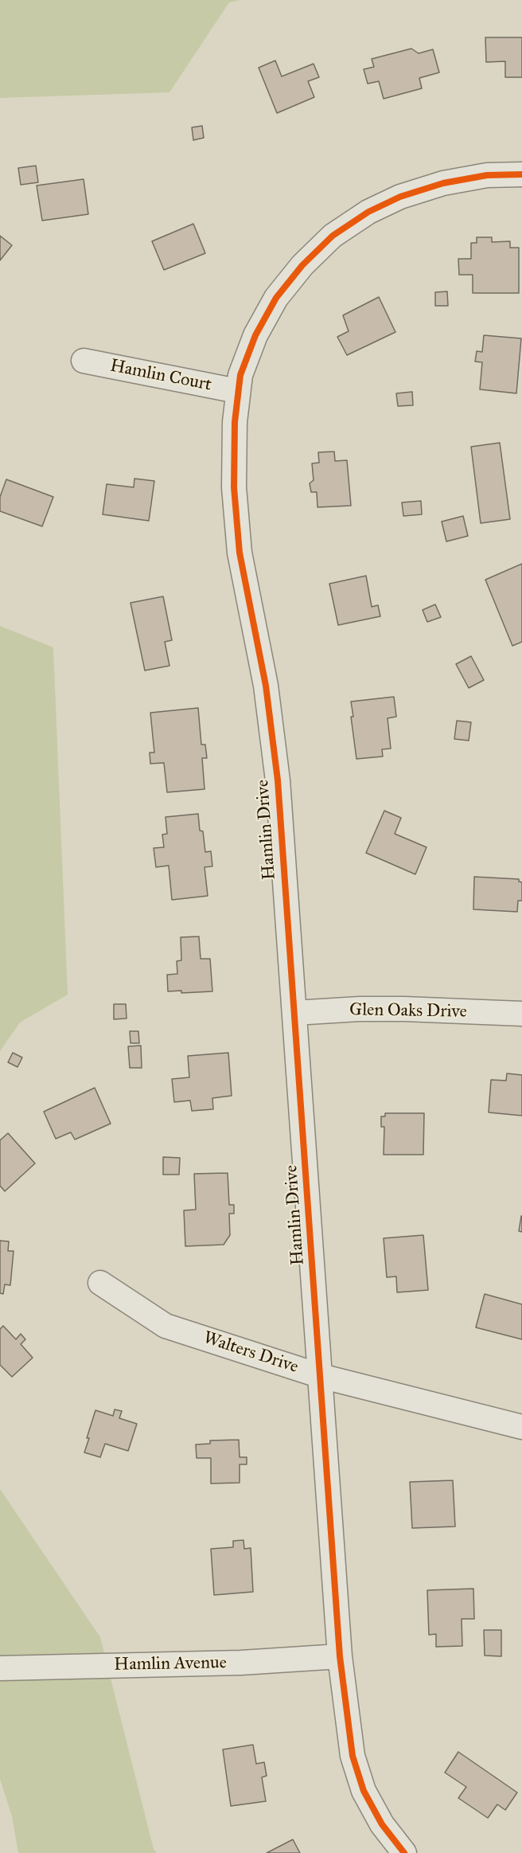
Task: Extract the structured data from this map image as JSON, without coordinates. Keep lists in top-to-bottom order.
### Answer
{
  "streets": {
    "street": [
      "Hamlin Court",
      "Hamlin Drive",
      "Glen Oaks Drive",
      "Walters Drive",
      "Hamlin Avenue"
    ]
  },
  "crossings": [
    ["Hamlin Court", "Hamlin Drive"],
    ["Hamlin Drive", "Glen Oaks Drive"],
    ["Hamlin Drive", "Walters Drive"],
    ["Hamlin Drive", "Hamlin Avenue"]
  ]
}
